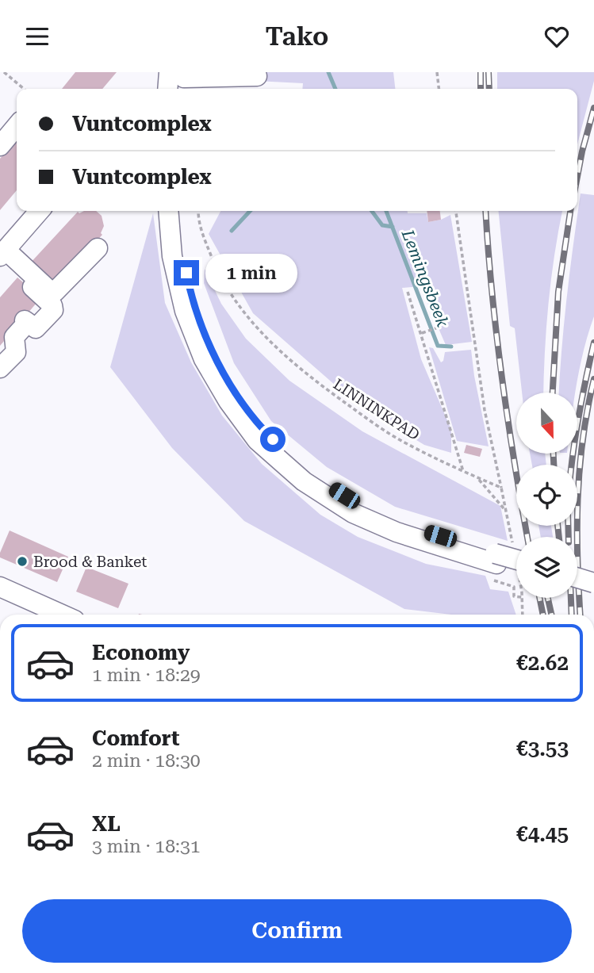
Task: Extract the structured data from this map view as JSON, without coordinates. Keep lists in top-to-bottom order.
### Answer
{
  "streets": {
    "path": ["LINNINKPAD"]
  },
  "water": ["Lemingsbeek"],
  "places": ["Brood & Banket"],
  "north": "bottom",
  "page": {
    "header": "Tako",
    "banner": ["Vuntcomplex", "Vuntcomplex"],
    "bubble": "1 min",
    "list": [
      {
        "name": "Economy",
        "note": "1 min · 18:29",
        "value": "€2.62"
      },
      {
        "name": "Comfort",
        "note": "2 min · 18:30",
        "value": "€3.53"
      },
      {
        "name": "XL",
        "note": "3 min · 18:31",
        "value": "€4.45"
      }
    ],
    "buttons": "Confirm"
  }
}
